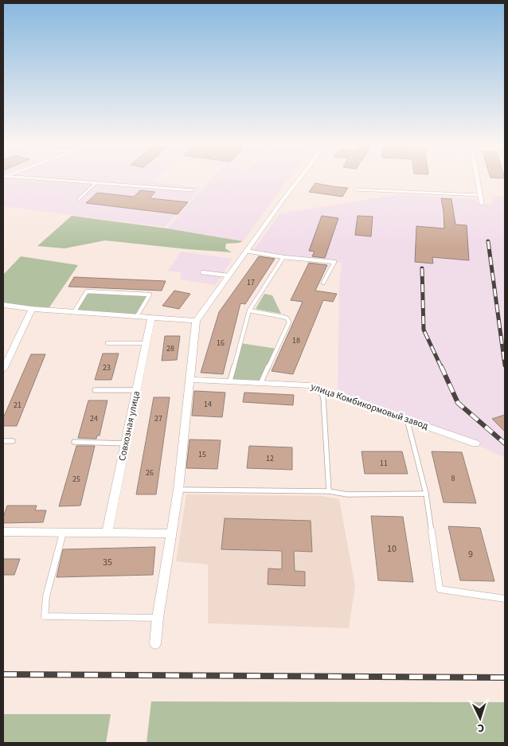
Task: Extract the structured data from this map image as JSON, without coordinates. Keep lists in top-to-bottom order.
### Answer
{
  "streets": {
    "street": ["улица Комбикормовый завод", "Совхозная улица"]
  },
  "house_numbers": [
    "17",
    "18",
    "16",
    "28",
    "23",
    "14",
    "21",
    "24",
    "27",
    "15",
    "12",
    "11",
    "26",
    "8",
    "25",
    "10",
    "9",
    "35"
  ],
  "north": "bottom"
}
